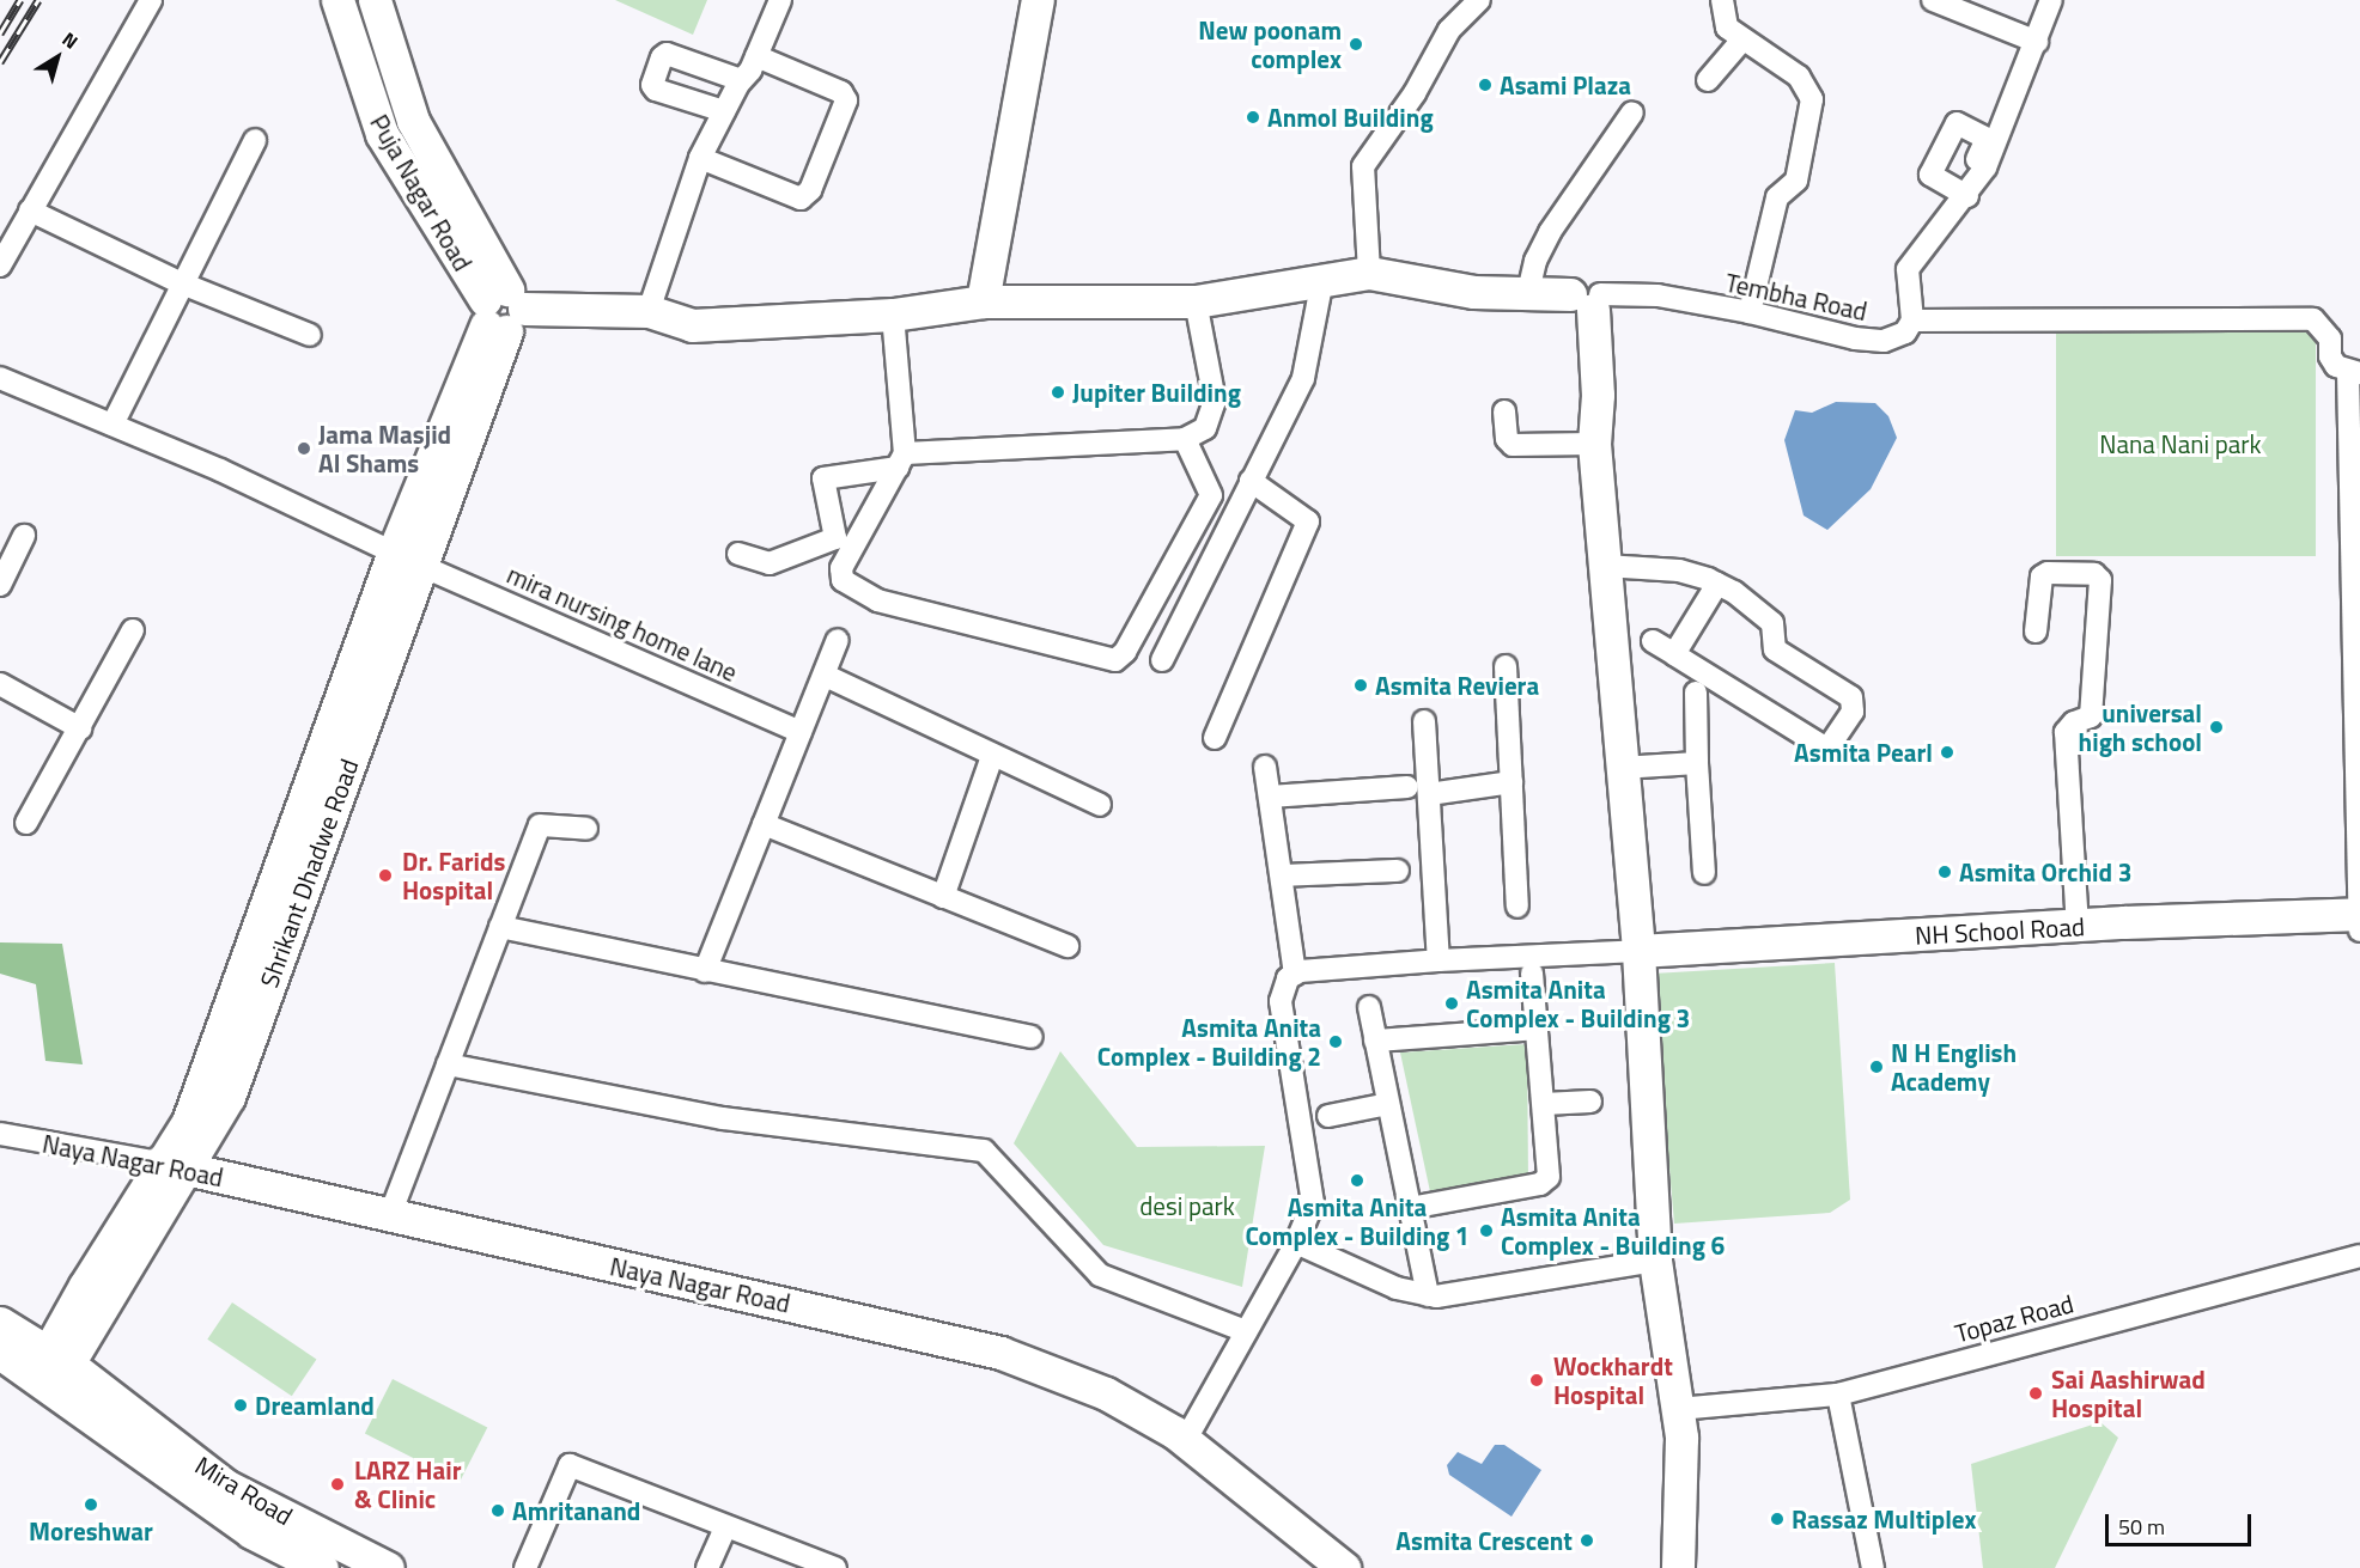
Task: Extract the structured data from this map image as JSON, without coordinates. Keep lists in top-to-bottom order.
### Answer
{
  "streets": {
    "street": [
      "Puja Nagar Road",
      "Tembha Road",
      "mira nursing home lane",
      "Shrikant Dhadwe Road",
      "NH School Road",
      "Naya Nagar Road",
      "Topaz Road",
      "Mira Road"
    ]
  },
  "crossings": [
    ["Puja Nagar Road", "Shrikant Dhadwe Road"],
    ["mira nursing home lane", "Shrikant Dhadwe Road"],
    ["Shrikant Dhadwe Road", "Naya Nagar Road"],
    ["Shrikant Dhadwe Road", "Mira Road"]
  ],
  "parks": ["Nana Nani park", "desi park"],
  "places": [
    "New poonam complex",
    "Asami Plaza",
    "Anmol Building",
    "Jupiter Building",
    "Jama Masjid Al Shams",
    "Asmita Reviera",
    "universal high school",
    "Asmita Pearl",
    "Asmita Orchid 3",
    "Dr. Farids Hospital",
    "Asmita Anita Complex - Building 3",
    "Asmita Anita Complex - Building 2",
    "N H English Academy",
    "Asmita Anita Complex - Building 1",
    "Asmita Anita Complex - Building 6",
    "Wockhardt Hospital",
    "Sai Aashirwad Hospital",
    "Dreamland",
    "LARZ Hair & Clinic",
    "Moreshwar",
    "Amritanand",
    "Rassaz Multiplex",
    "Asmita Crescent"
  ],
  "scale_bar": "50 m",
  "north": "top right"
}
